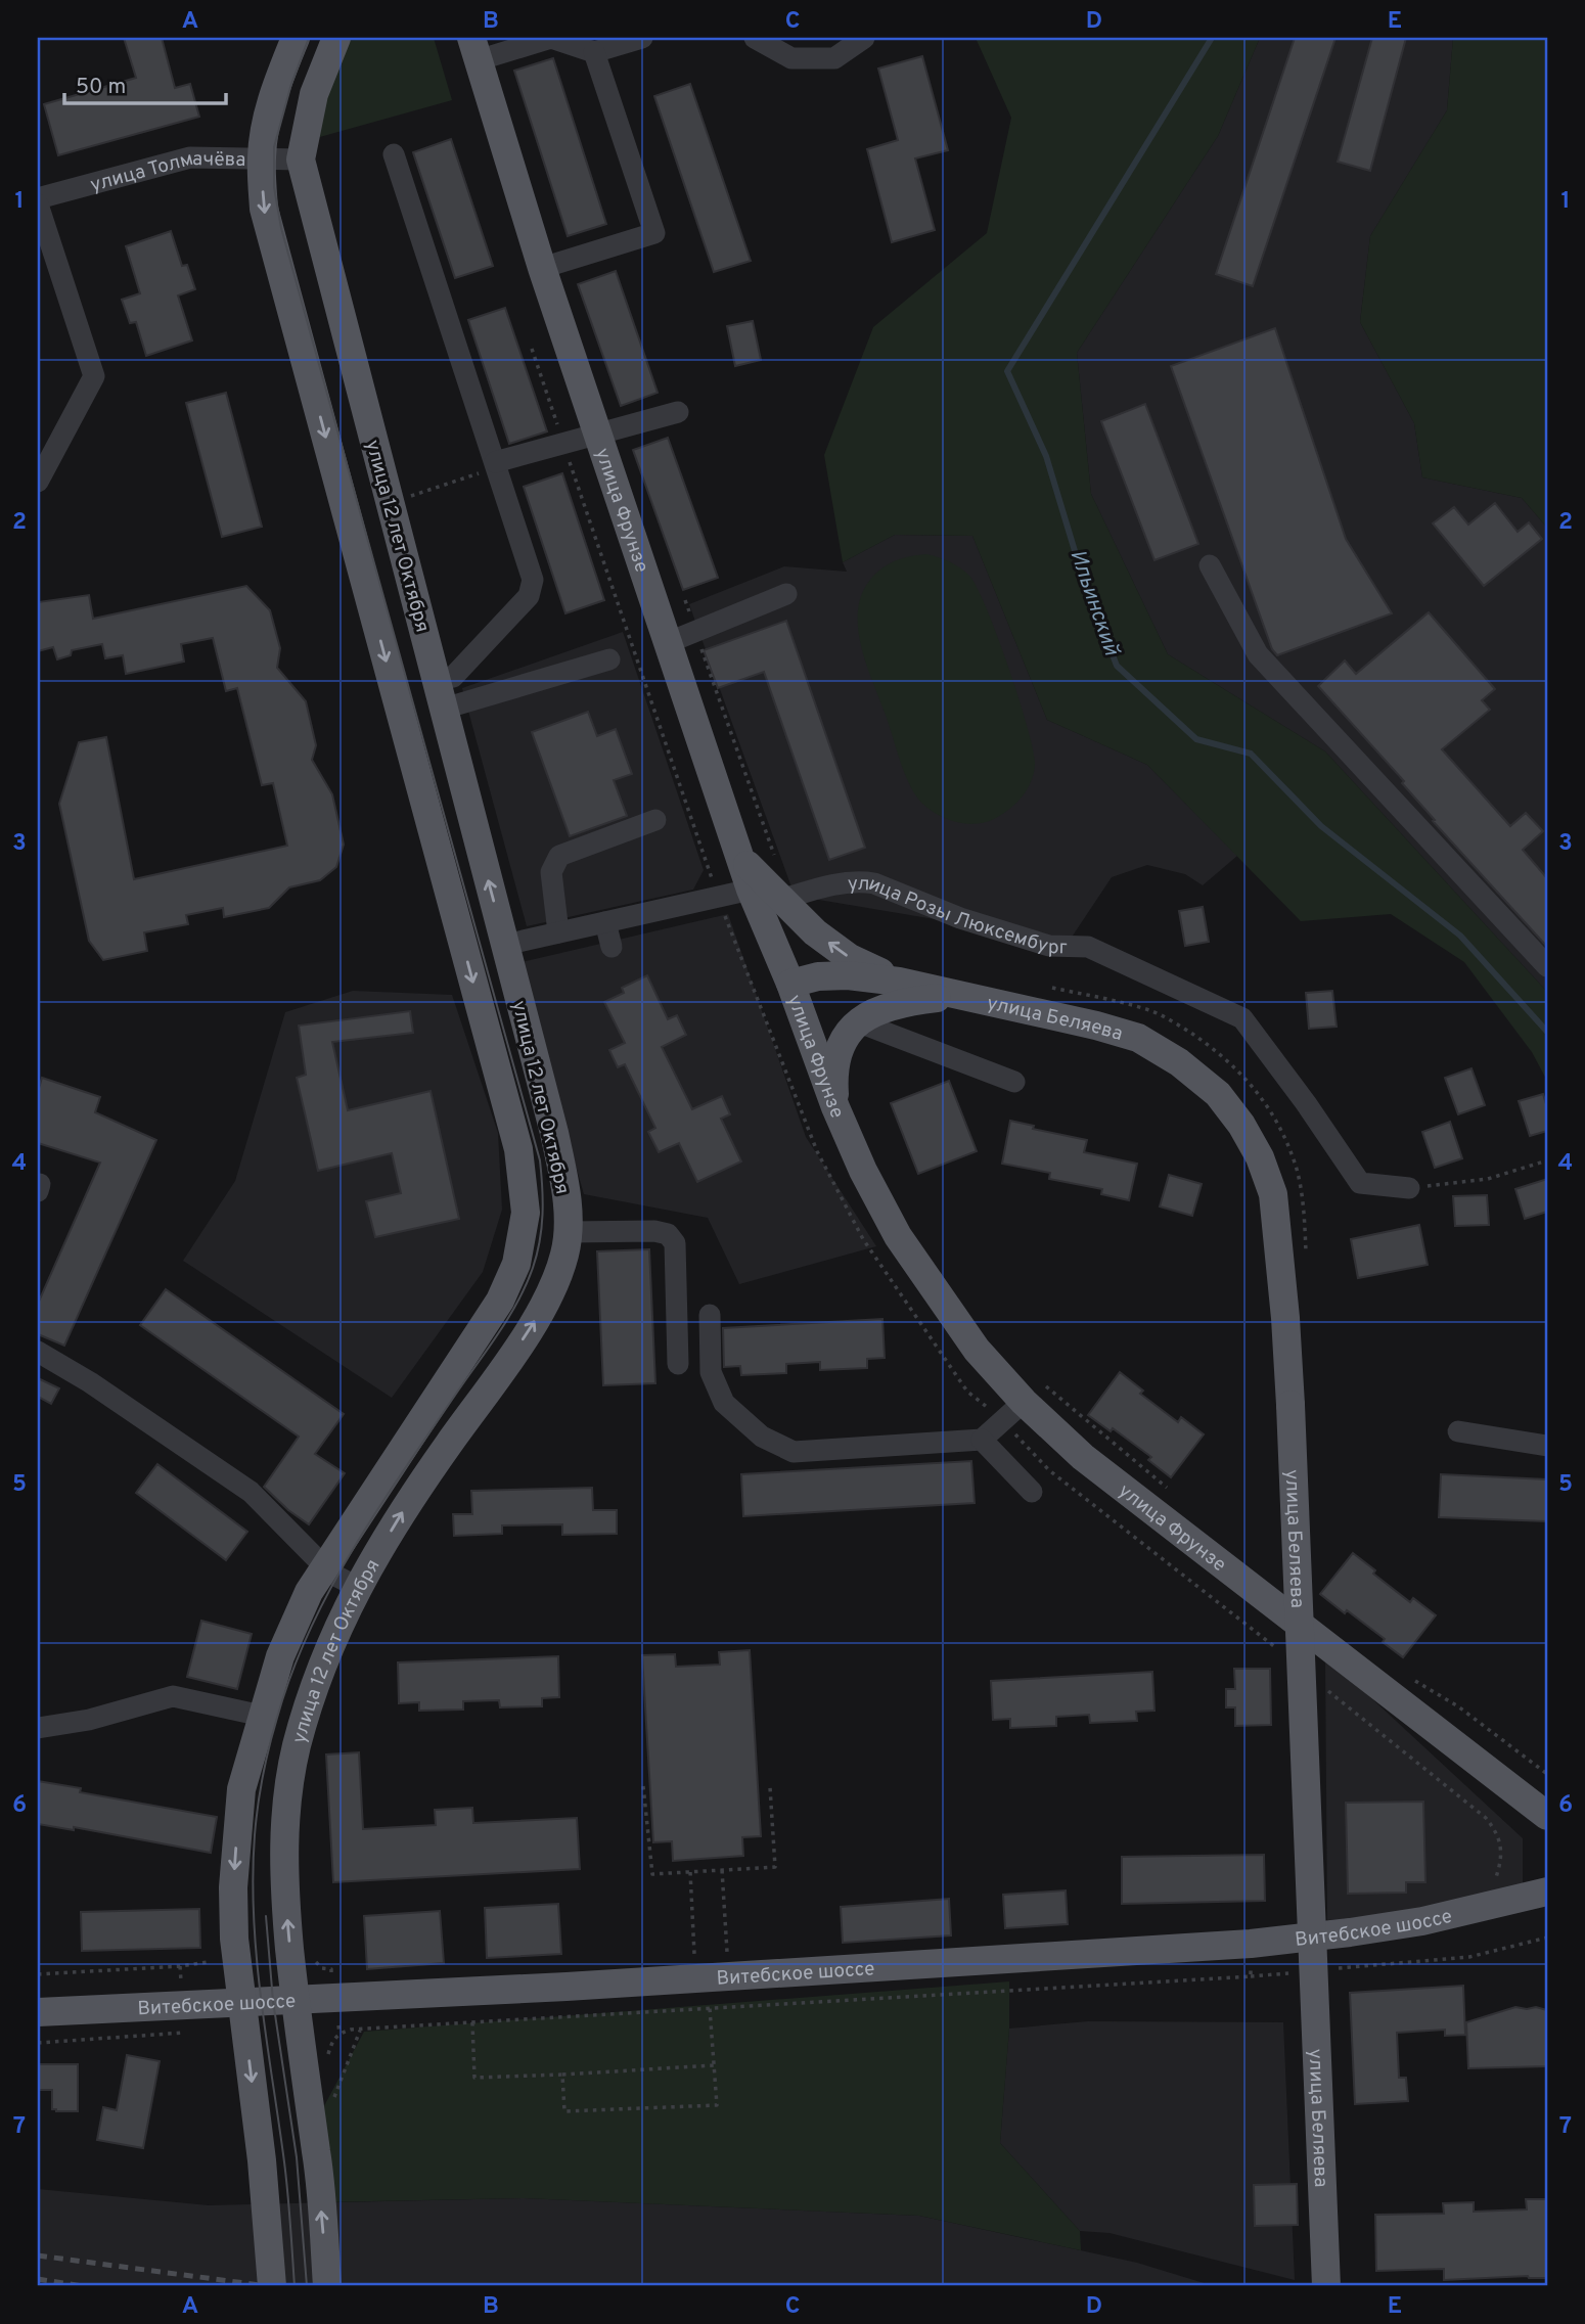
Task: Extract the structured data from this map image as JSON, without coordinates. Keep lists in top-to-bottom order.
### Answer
{
  "streets": {
    "main road": [
      "улица Фрунзе",
      "улица 12 лет Октября",
      "улица Беляева",
      "Витебское шоссе"
    ],
    "street": ["улица Толмачёва", "улица Розы Люксембург"]
  },
  "crossings": [
    ["улица Толмачёва", "улица 12 лет Октября"],
    ["улица 12 лет Октября", "Витебское шоссе"]
  ],
  "water": ["Ильинский"],
  "scale_bar": "50 m",
  "grid": {
    "columns": [
      "A",
      "B",
      "C",
      "D",
      "E"
    ],
    "rows": [
      "1",
      "2",
      "3",
      "4",
      "5",
      "6",
      "7"
    ]
  }
}
